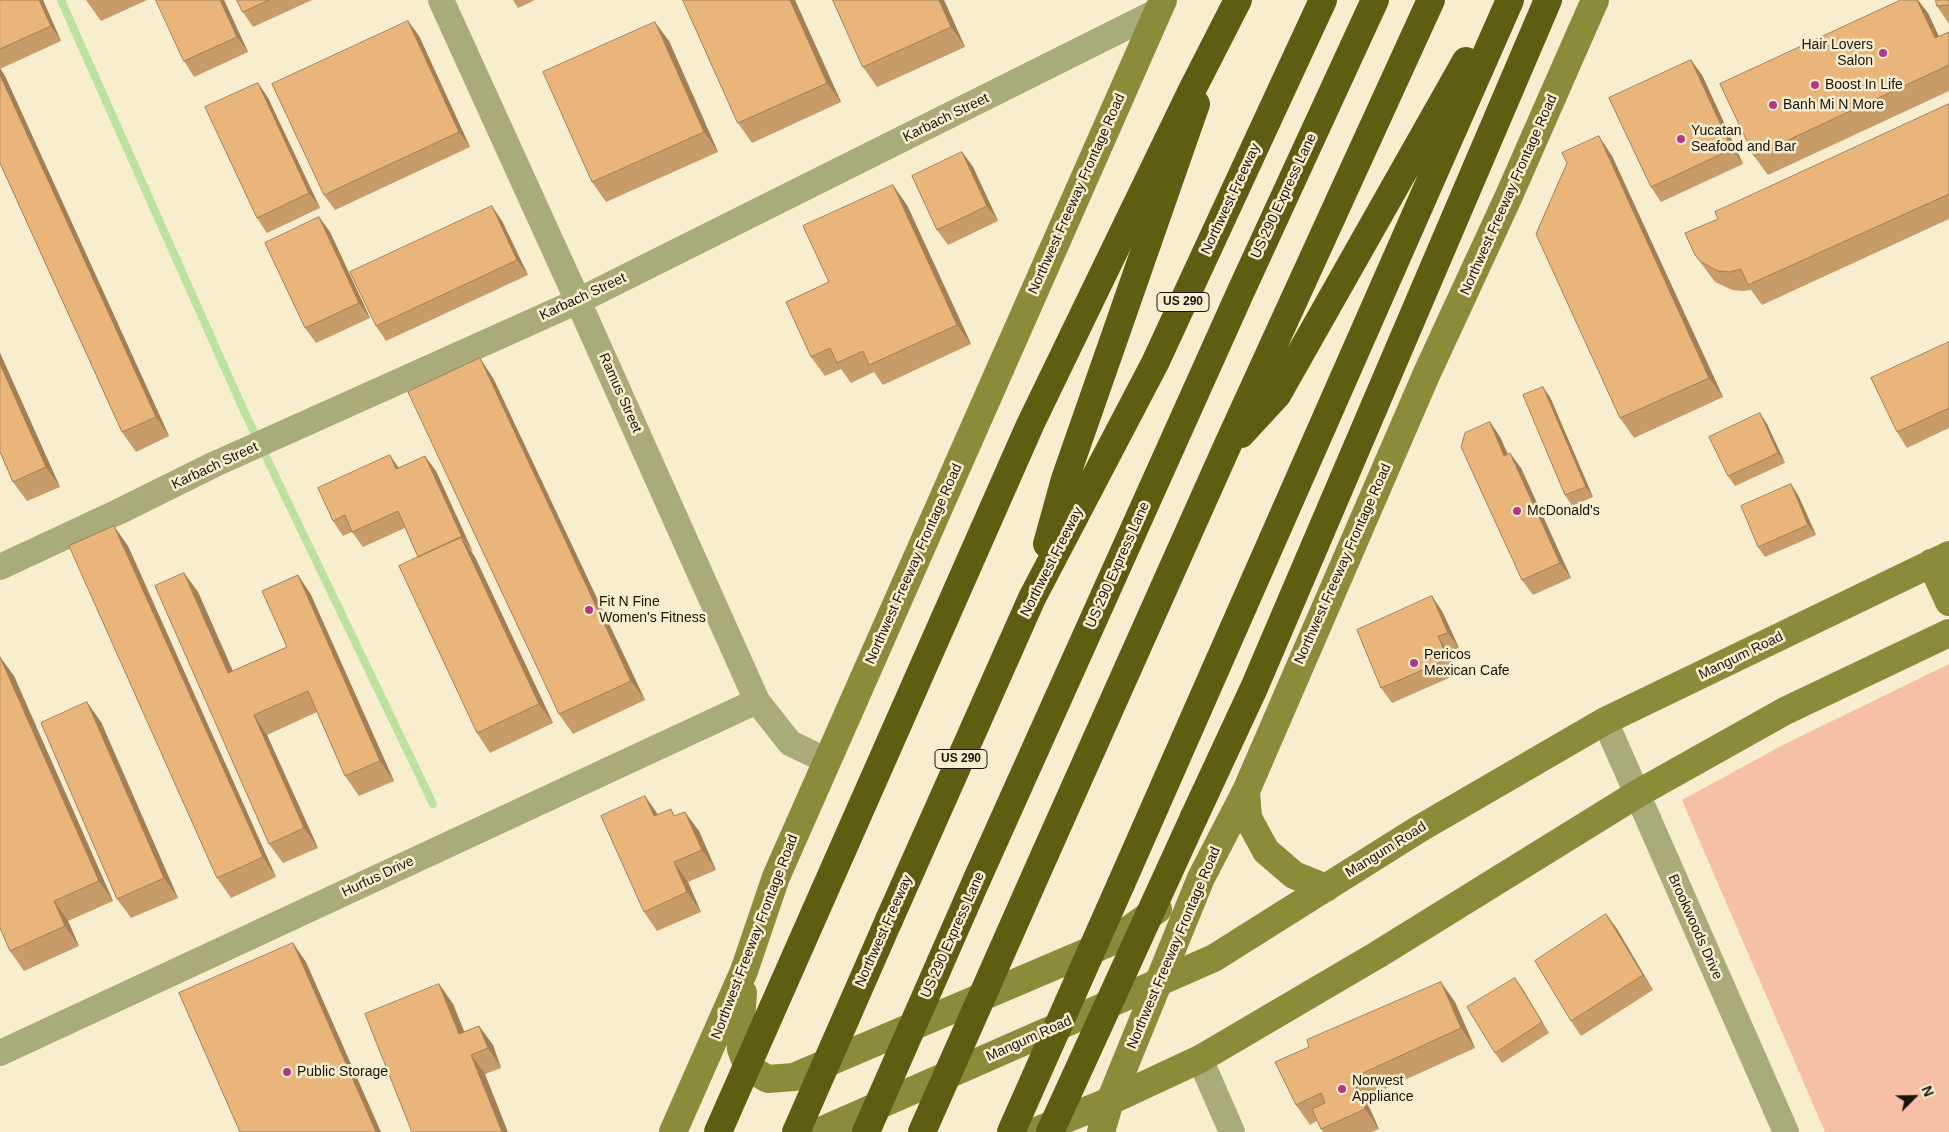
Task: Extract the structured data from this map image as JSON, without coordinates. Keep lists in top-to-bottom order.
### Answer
{
  "streets": {
    "highway": ["US 290 Express Lane", "Northwest Freeway", "US 290"],
    "main road": ["Northwest Freeway Frontage Road", "Mangum Road"],
    "street": [
      "Karbach Street",
      "Ramus Street",
      "Hurfus Drive",
      "Brookwoods Drive"
    ]
  },
  "crossings": [
    ["Karbach Street", "Northwest Freeway Frontage Road"],
    ["Karbach Street", "Ramus Street"],
    ["Northwest Freeway Frontage Road", "Ramus Street"],
    ["Northwest Freeway Frontage Road", "Mangum Road"],
    ["Ramus Street", "Hurfus Drive"],
    ["Mangum Road", "Brookwoods Drive"]
  ],
  "places": [
    "Hair Lovers Salon",
    "Boost In Life",
    "Banh Mi N More",
    "Yucatan Seafood and Bar",
    "McDonald's",
    "Fit N Fine Women's Fitness",
    "Pericos Mexican Cafe",
    "Public Storage",
    "Norwest Appliance"
  ],
  "north": "top right"
}
